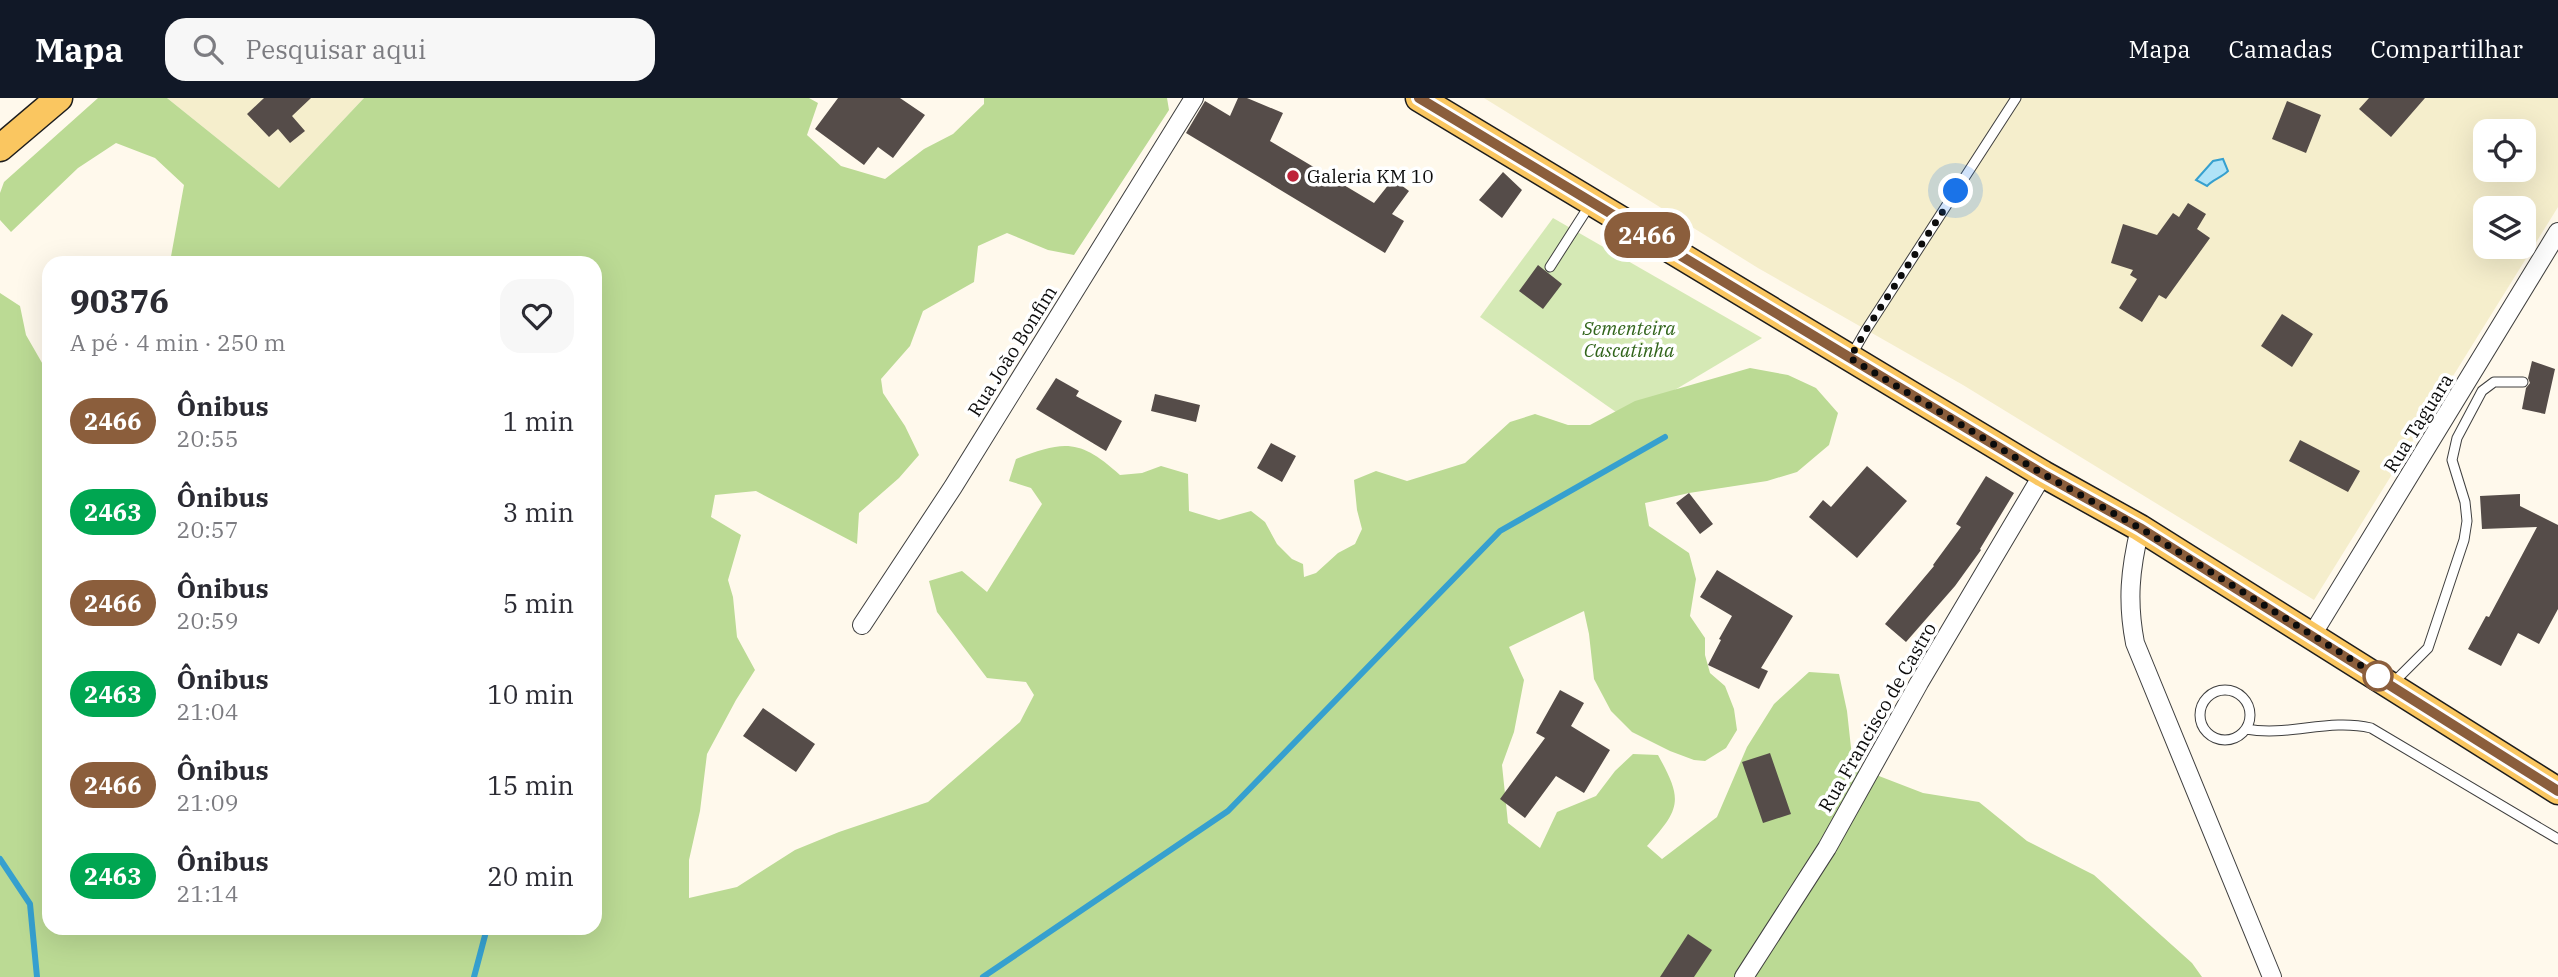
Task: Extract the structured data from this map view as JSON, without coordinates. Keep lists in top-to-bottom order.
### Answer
{
  "streets": {
    "street": ["Rua João Bonfim", "Rua Taguara", "Rua Francisco de Castro"]
  },
  "parks": ["Sementeira Cascatinha"],
  "places": ["Galeria KM 10"],
  "lines": ["bus line 2466"],
  "page": {
    "header": "Mapa",
    "search": "Pesquisar aqui",
    "nav": ["Mapa", "Camadas", "Compartilhar"],
    "on_map": "2466",
    "heading": ["90376", "A pé · 4 min · 250 m"],
    "list": [
      {
        "mark": "2466",
        "name": "Ônibus",
        "note": "20:55",
        "value": "1 min"
      },
      {
        "mark": "2463",
        "name": "Ônibus",
        "note": "20:57",
        "value": "3 min"
      },
      {
        "mark": "2466",
        "name": "Ônibus",
        "note": "20:59",
        "value": "5 min"
      },
      {
        "mark": "2463",
        "name": "Ônibus",
        "note": "21:04",
        "value": "10 min"
      },
      {
        "mark": "2466",
        "name": "Ônibus",
        "note": "21:09",
        "value": "15 min"
      },
      {
        "mark": "2463",
        "name": "Ônibus",
        "note": "21:14",
        "value": "20 min"
      }
    ]
  }
}
